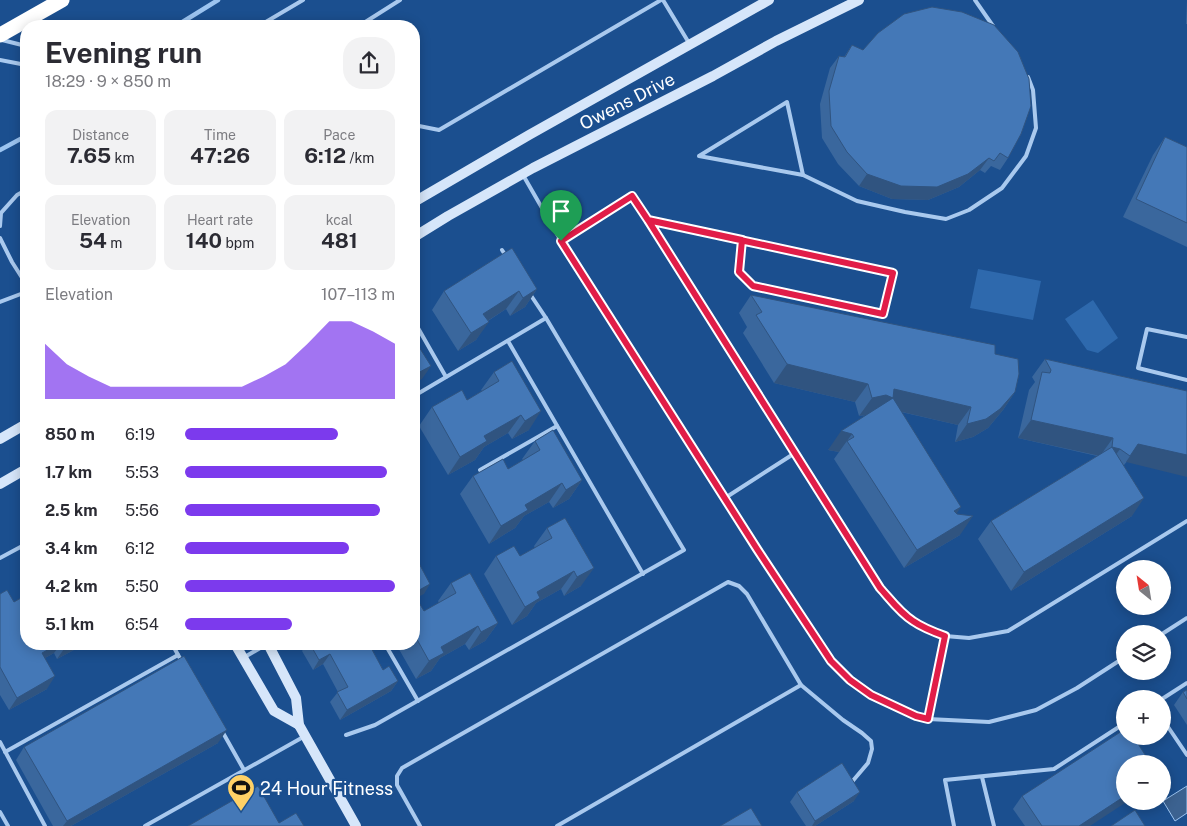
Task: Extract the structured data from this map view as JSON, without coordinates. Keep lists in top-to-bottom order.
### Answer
{
  "streets": {
    "street": ["Owens Drive"]
  },
  "places": {
    "sports": ["24 Hour Fitness"]
  },
  "north": "top left",
  "page": {
    "heading": ["Evening run", "18:29 · 9 × 850 m"],
    "stats": [
      ["Distance", "7.65 km"],
      ["Time", "47:26"],
      ["Pace", "6:12 /km"],
      ["Elevation", "54 m"],
      ["Heart rate", "140 bpm"],
      ["kcal", "481"]
    ],
    "chart": ["Elevation", "107–113 m"],
    "list": [
      {
        "name": "850 m",
        "note": "6:19"
      },
      {
        "name": "1.7 km",
        "note": "5:53"
      },
      {
        "name": "2.5 km",
        "note": "5:56"
      },
      {
        "name": "3.4 km",
        "note": "6:12"
      },
      {
        "name": "4.2 km",
        "note": "5:50"
      },
      {
        "name": "5.1 km",
        "note": "6:54"
      }
    ],
    "map_buttons": ["+", "−"]
  }
}
